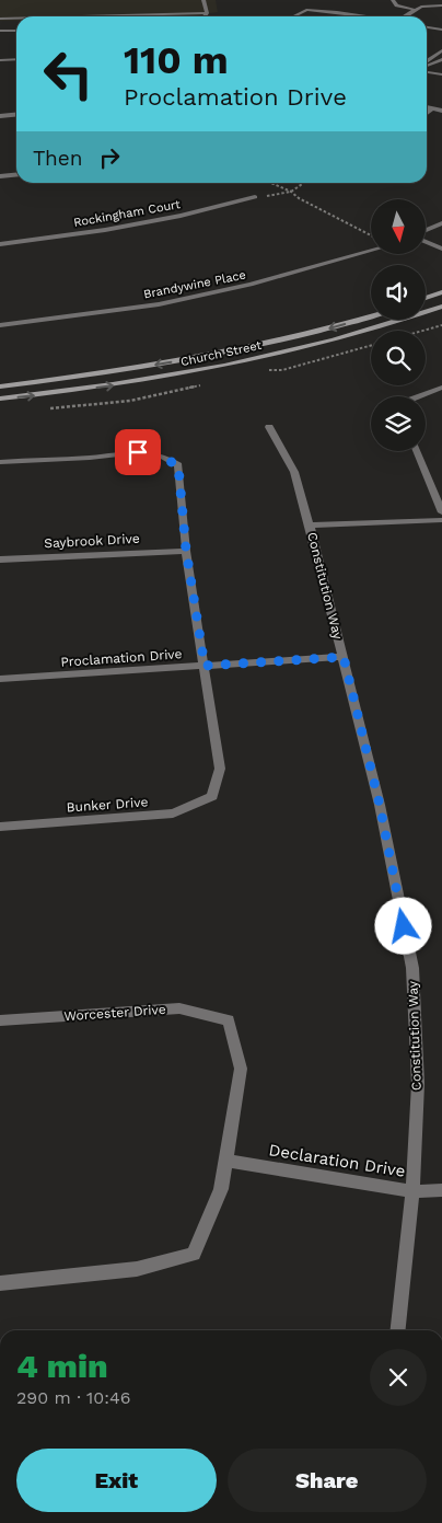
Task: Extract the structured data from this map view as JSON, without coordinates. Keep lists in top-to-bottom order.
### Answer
{
  "streets": {
    "main road": ["Church Street"],
    "street": [
      "Rockingham Court",
      "Brandywine Place",
      "Saybrook Drive",
      "Constitution Way",
      "Proclamation Drive",
      "Bunker Drive",
      "Worcester Drive",
      "Declaration Drive"
    ]
  },
  "crossings": [
    ["Constitution Way", "Proclamation Drive"],
    ["Constitution Way", "Declaration Drive"],
    ["Proclamation Drive", "Bunker Drive"],
    ["Worcester Drive", "Declaration Drive"]
  ],
  "north": "bottom",
  "page": {
    "turn": ["110 m", "Proclamation Drive"],
    "then": "Then",
    "heading": ["4 min", "290 m · 10:46"],
    "buttons": ["Exit", "Share"]
  }
}
